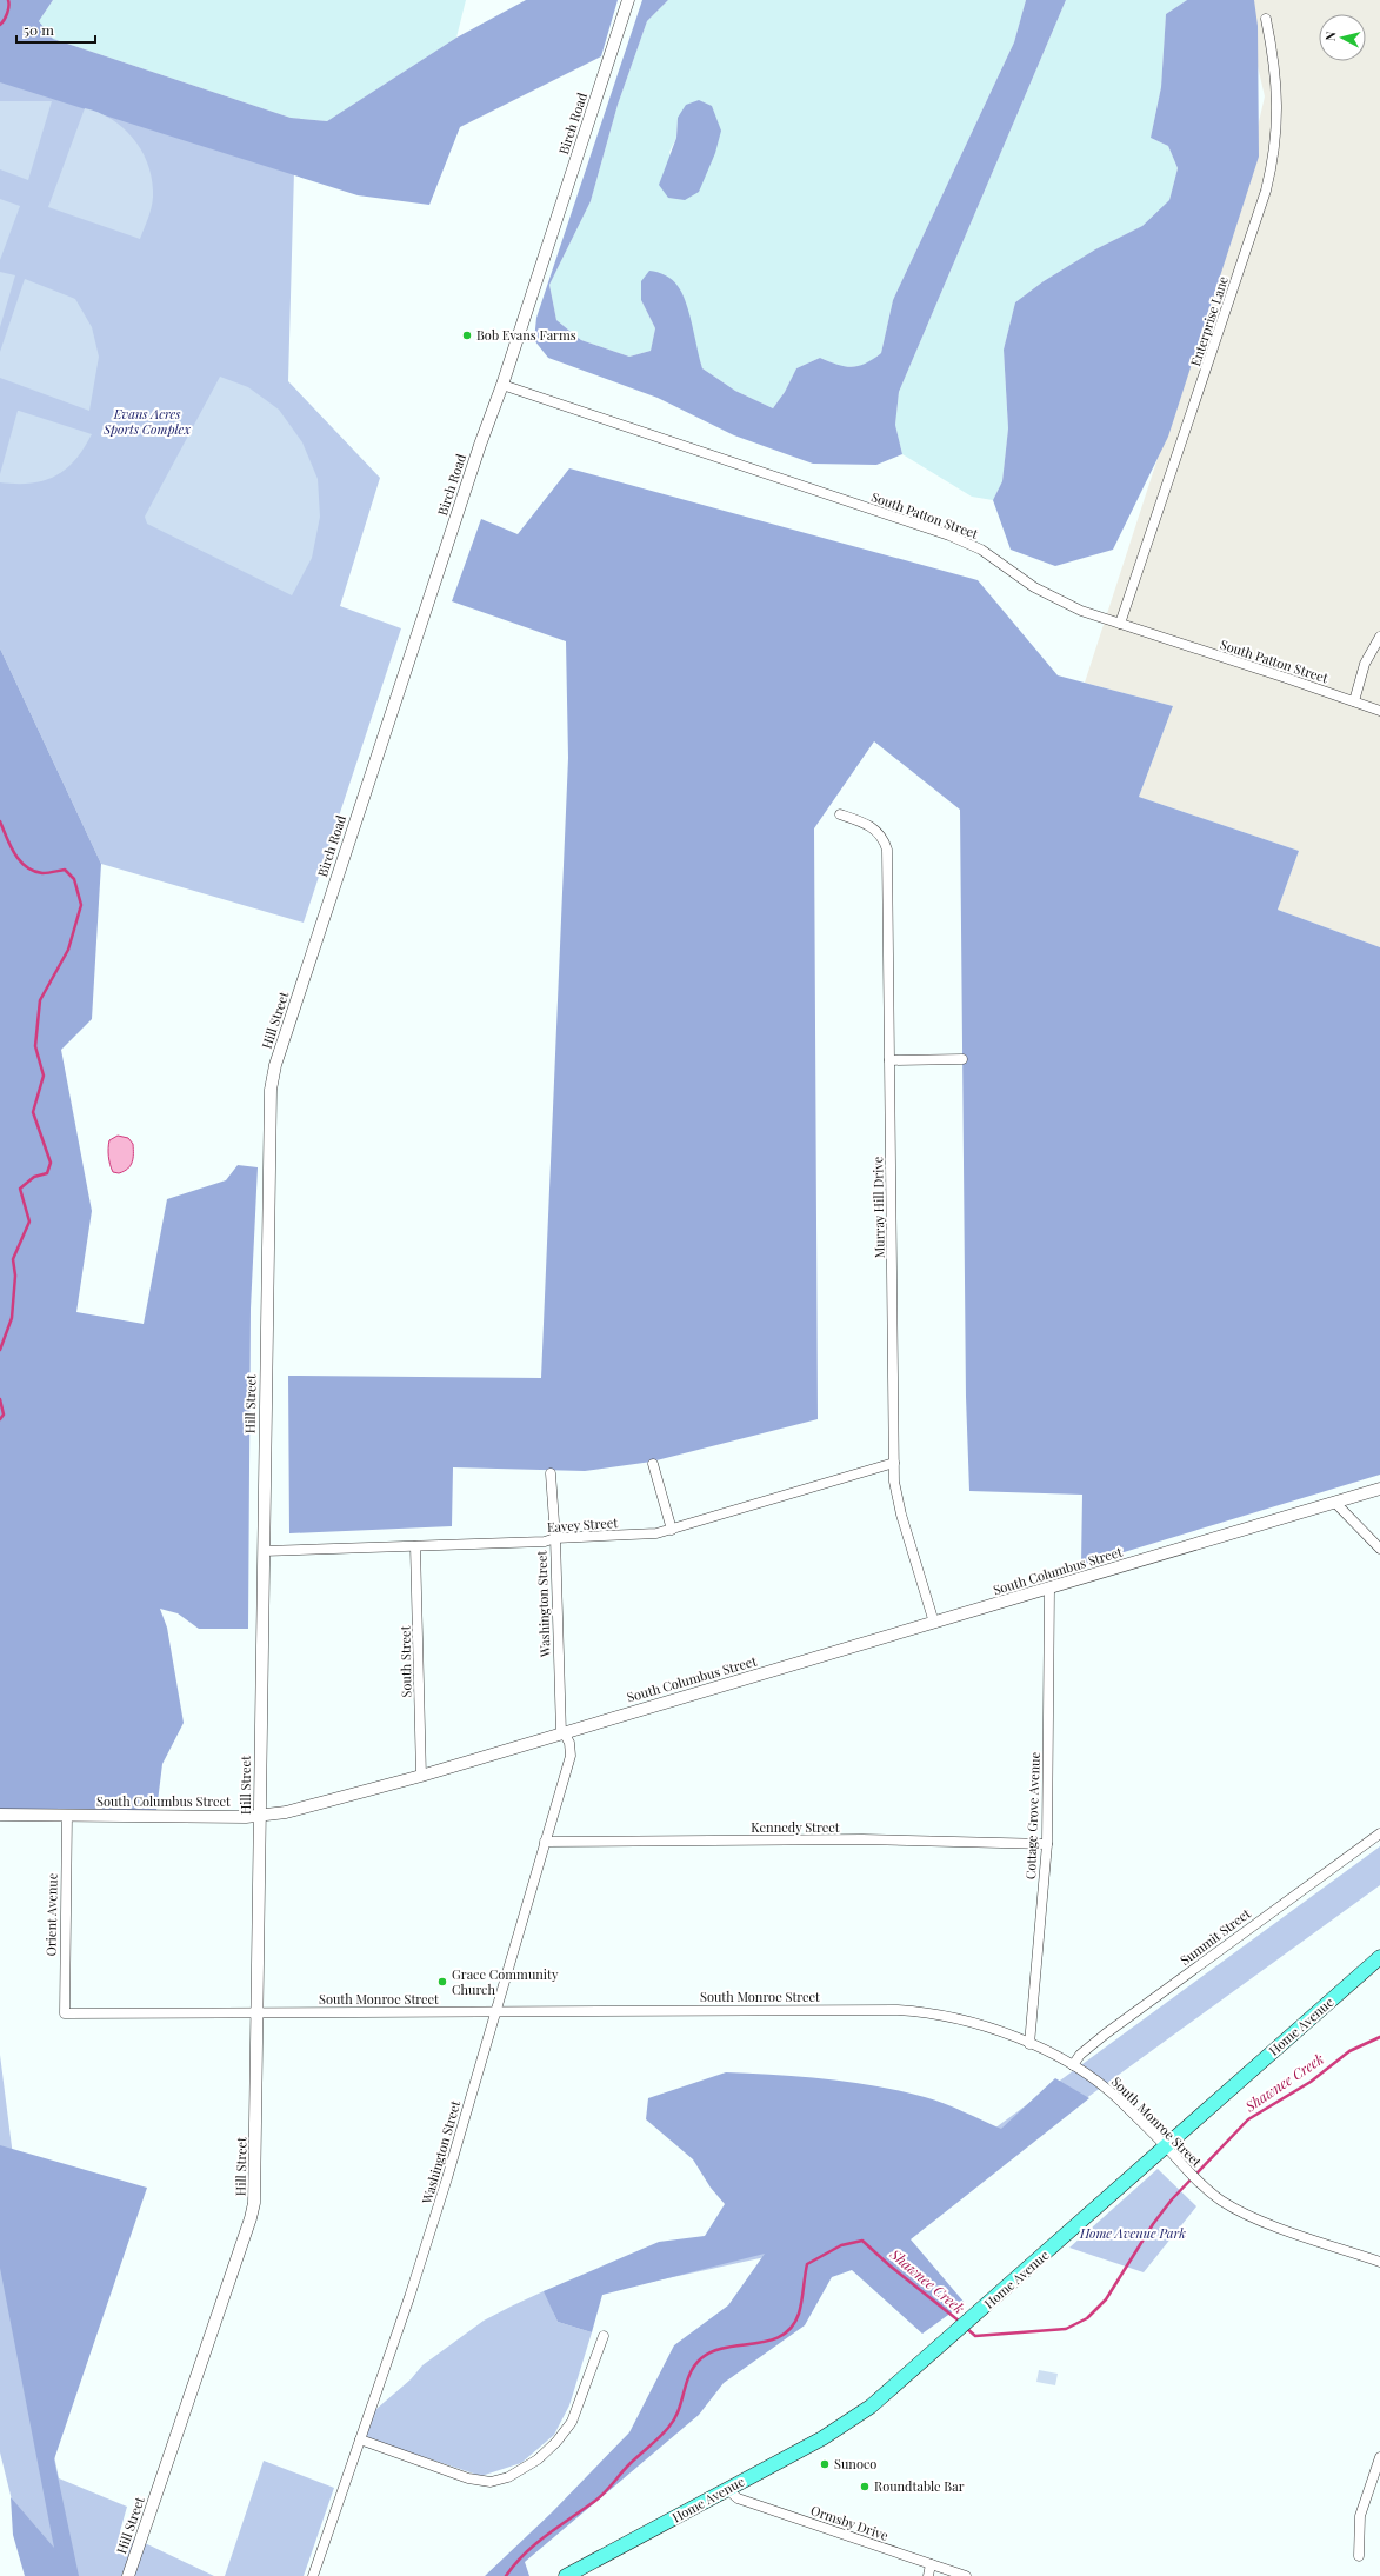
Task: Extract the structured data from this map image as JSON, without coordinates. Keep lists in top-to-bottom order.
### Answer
{
  "streets": {
    "main road": ["Home Avenue"],
    "street": [
      "Birch Road",
      "Enterprise Lane",
      "South Patton Street",
      "Hill Street",
      "Murray Hill Drive",
      "Eavey Street",
      "South Columbus Street",
      "Washington Street",
      "South Street",
      "Cottage Grove Avenue",
      "Kennedy Street",
      "Orient Avenue",
      "Summit Street",
      "South Monroe Street",
      "Ormsby Drive"
    ]
  },
  "crossings": [
    ["Birch Road", "South Patton Street"],
    ["Birch Road", "Hill Street"],
    ["Enterprise Lane", "South Patton Street"],
    ["Hill Street", "Eavey Street"],
    ["Hill Street", "South Columbus Street"],
    ["Hill Street", "South Monroe Street"],
    ["Murray Hill Drive", "Eavey Street"],
    ["Murray Hill Drive", "South Columbus Street"],
    ["Eavey Street", "Washington Street"],
    ["Eavey Street", "South Street"],
    ["South Columbus Street", "Washington Street"],
    ["South Columbus Street", "South Street"],
    ["South Columbus Street", "Cottage Grove Avenue"],
    ["South Columbus Street", "Orient Avenue"],
    ["Washington Street", "Kennedy Street"],
    ["Washington Street", "South Monroe Street"],
    ["Cottage Grove Avenue", "Kennedy Street"],
    ["Cottage Grove Avenue", "South Monroe Street"],
    ["Orient Avenue", "South Monroe Street"],
    ["Summit Street", "South Monroe Street"],
    ["South Monroe Street", "Home Avenue"],
    ["Home Avenue", "Ormsby Drive"]
  ],
  "water": ["Shawnee Creek"],
  "parks": ["Evans Acres Sports Complex", "Home Avenue Park"],
  "places": [
    "Bob Evans Farms",
    "Grace Community Church",
    "Sunoco",
    "Roundtable Bar"
  ],
  "scale_bar": "50 m",
  "north": "left"
}
